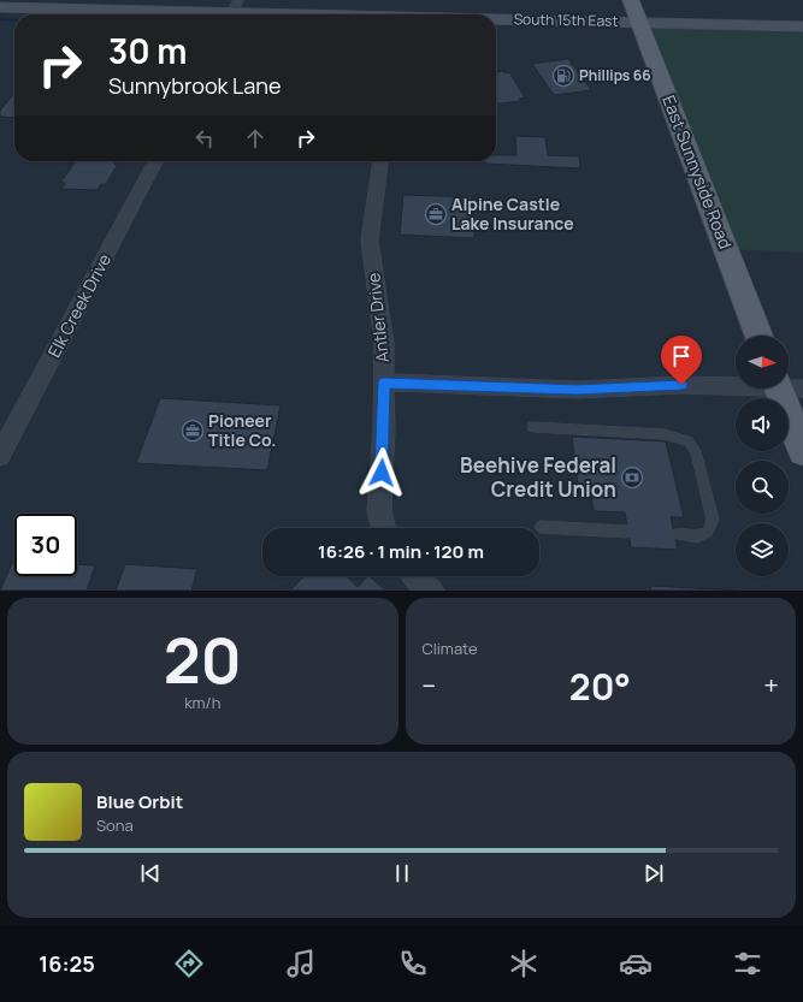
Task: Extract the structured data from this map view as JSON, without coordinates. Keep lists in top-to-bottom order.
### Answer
{
  "streets": {
    "main road": ["South 15th East", "East Sunnyside Road"],
    "street": ["Elk Creek Drive", "Antler Drive"]
  },
  "crossings": [
    ["South 15th East", "East Sunnyside Road"]
  ],
  "places": {
    "fuel station": ["Phillips 66"],
    "office": ["Alpine Castle Lake Insurance", "Pioneer Title Co."],
    "bank": ["Beehive Federal Credit Union"]
  },
  "north": "right",
  "page": {
    "turn": ["30 m", "Sunnybrook Lane"],
    "limit": "30",
    "trip": "16:26 · 1 min · 120 m",
    "tile": [
      ["20", "km/h"],
      "Climate"
    ],
    "heat": ["−", "20°", "+"],
    "song": ["Blue Orbit", "Sona"],
    "tabs": "16:25"
  }
}
